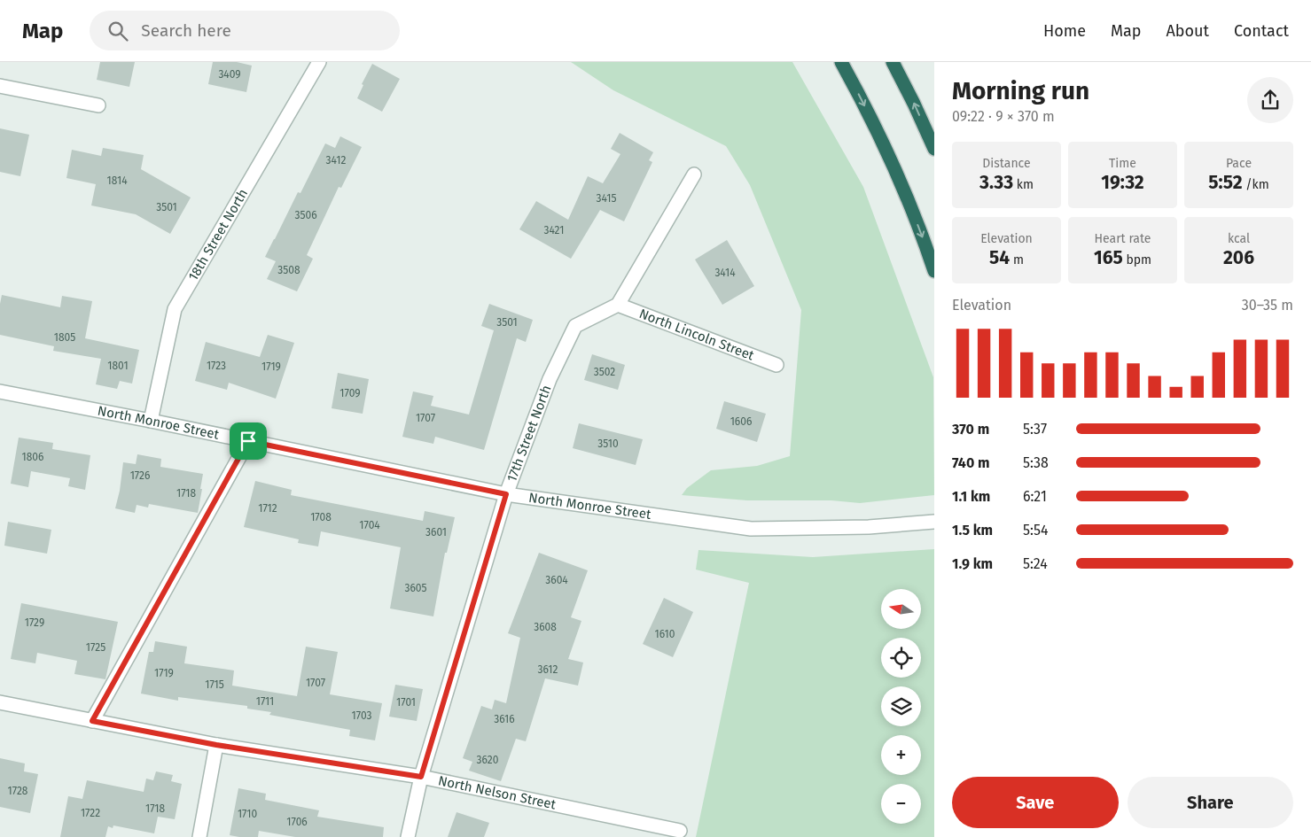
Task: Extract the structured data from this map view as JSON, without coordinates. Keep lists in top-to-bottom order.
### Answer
{
  "streets": {
    "street": [
      "18th Street North",
      "North Lincoln Street",
      "North Monroe Street",
      "17th Street North",
      "North Nelson Street"
    ]
  },
  "crossings": [
    ["18th Street North", "North Monroe Street"],
    ["North Lincoln Street", "17th Street North"],
    ["North Monroe Street", "17th Street North"],
    ["17th Street North", "North Nelson Street"]
  ],
  "house_numbers": [
    "3409",
    "3412",
    "1814",
    "3415",
    "3501",
    "3506",
    "3421",
    "3508",
    "3414",
    "3501",
    "1805",
    "1801",
    "1723",
    "1719",
    "3502",
    "1709",
    "1707",
    "1606",
    "3510",
    "1806",
    "1726",
    "1718",
    "1712",
    "1708",
    "1704",
    "3601",
    "3604",
    "3605",
    "1729",
    "3608",
    "1610",
    "1725",
    "3612",
    "1719",
    "1707",
    "1715",
    "1711",
    "1701",
    "1703",
    "3616",
    "3620",
    "1728",
    "1718",
    "1722",
    "1710",
    "1706"
  ],
  "north": "left",
  "page": {
    "header": "Map",
    "search": "Search here",
    "nav": [
      "Home",
      "Map",
      "About",
      "Contact"
    ],
    "heading": ["Morning run", "09:22 · 9 × 370 m"],
    "stats": [
      ["Distance", "3.33 km"],
      ["Time", "19:32"],
      ["Pace", "5:52 /km"],
      ["Elevation", "54 m"],
      ["Heart rate", "165 bpm"],
      ["kcal", "206"]
    ],
    "chart": ["Elevation", "30–35 m"],
    "list": [
      {
        "name": "370 m",
        "note": "5:37"
      },
      {
        "name": "740 m",
        "note": "5:38"
      },
      {
        "name": "1.1 km",
        "note": "6:21"
      },
      {
        "name": "1.5 km",
        "note": "5:54"
      },
      {
        "name": "1.9 km",
        "note": "5:24"
      }
    ],
    "map_buttons": ["+", "−"],
    "buttons": ["Save", "Share"]
  }
}
